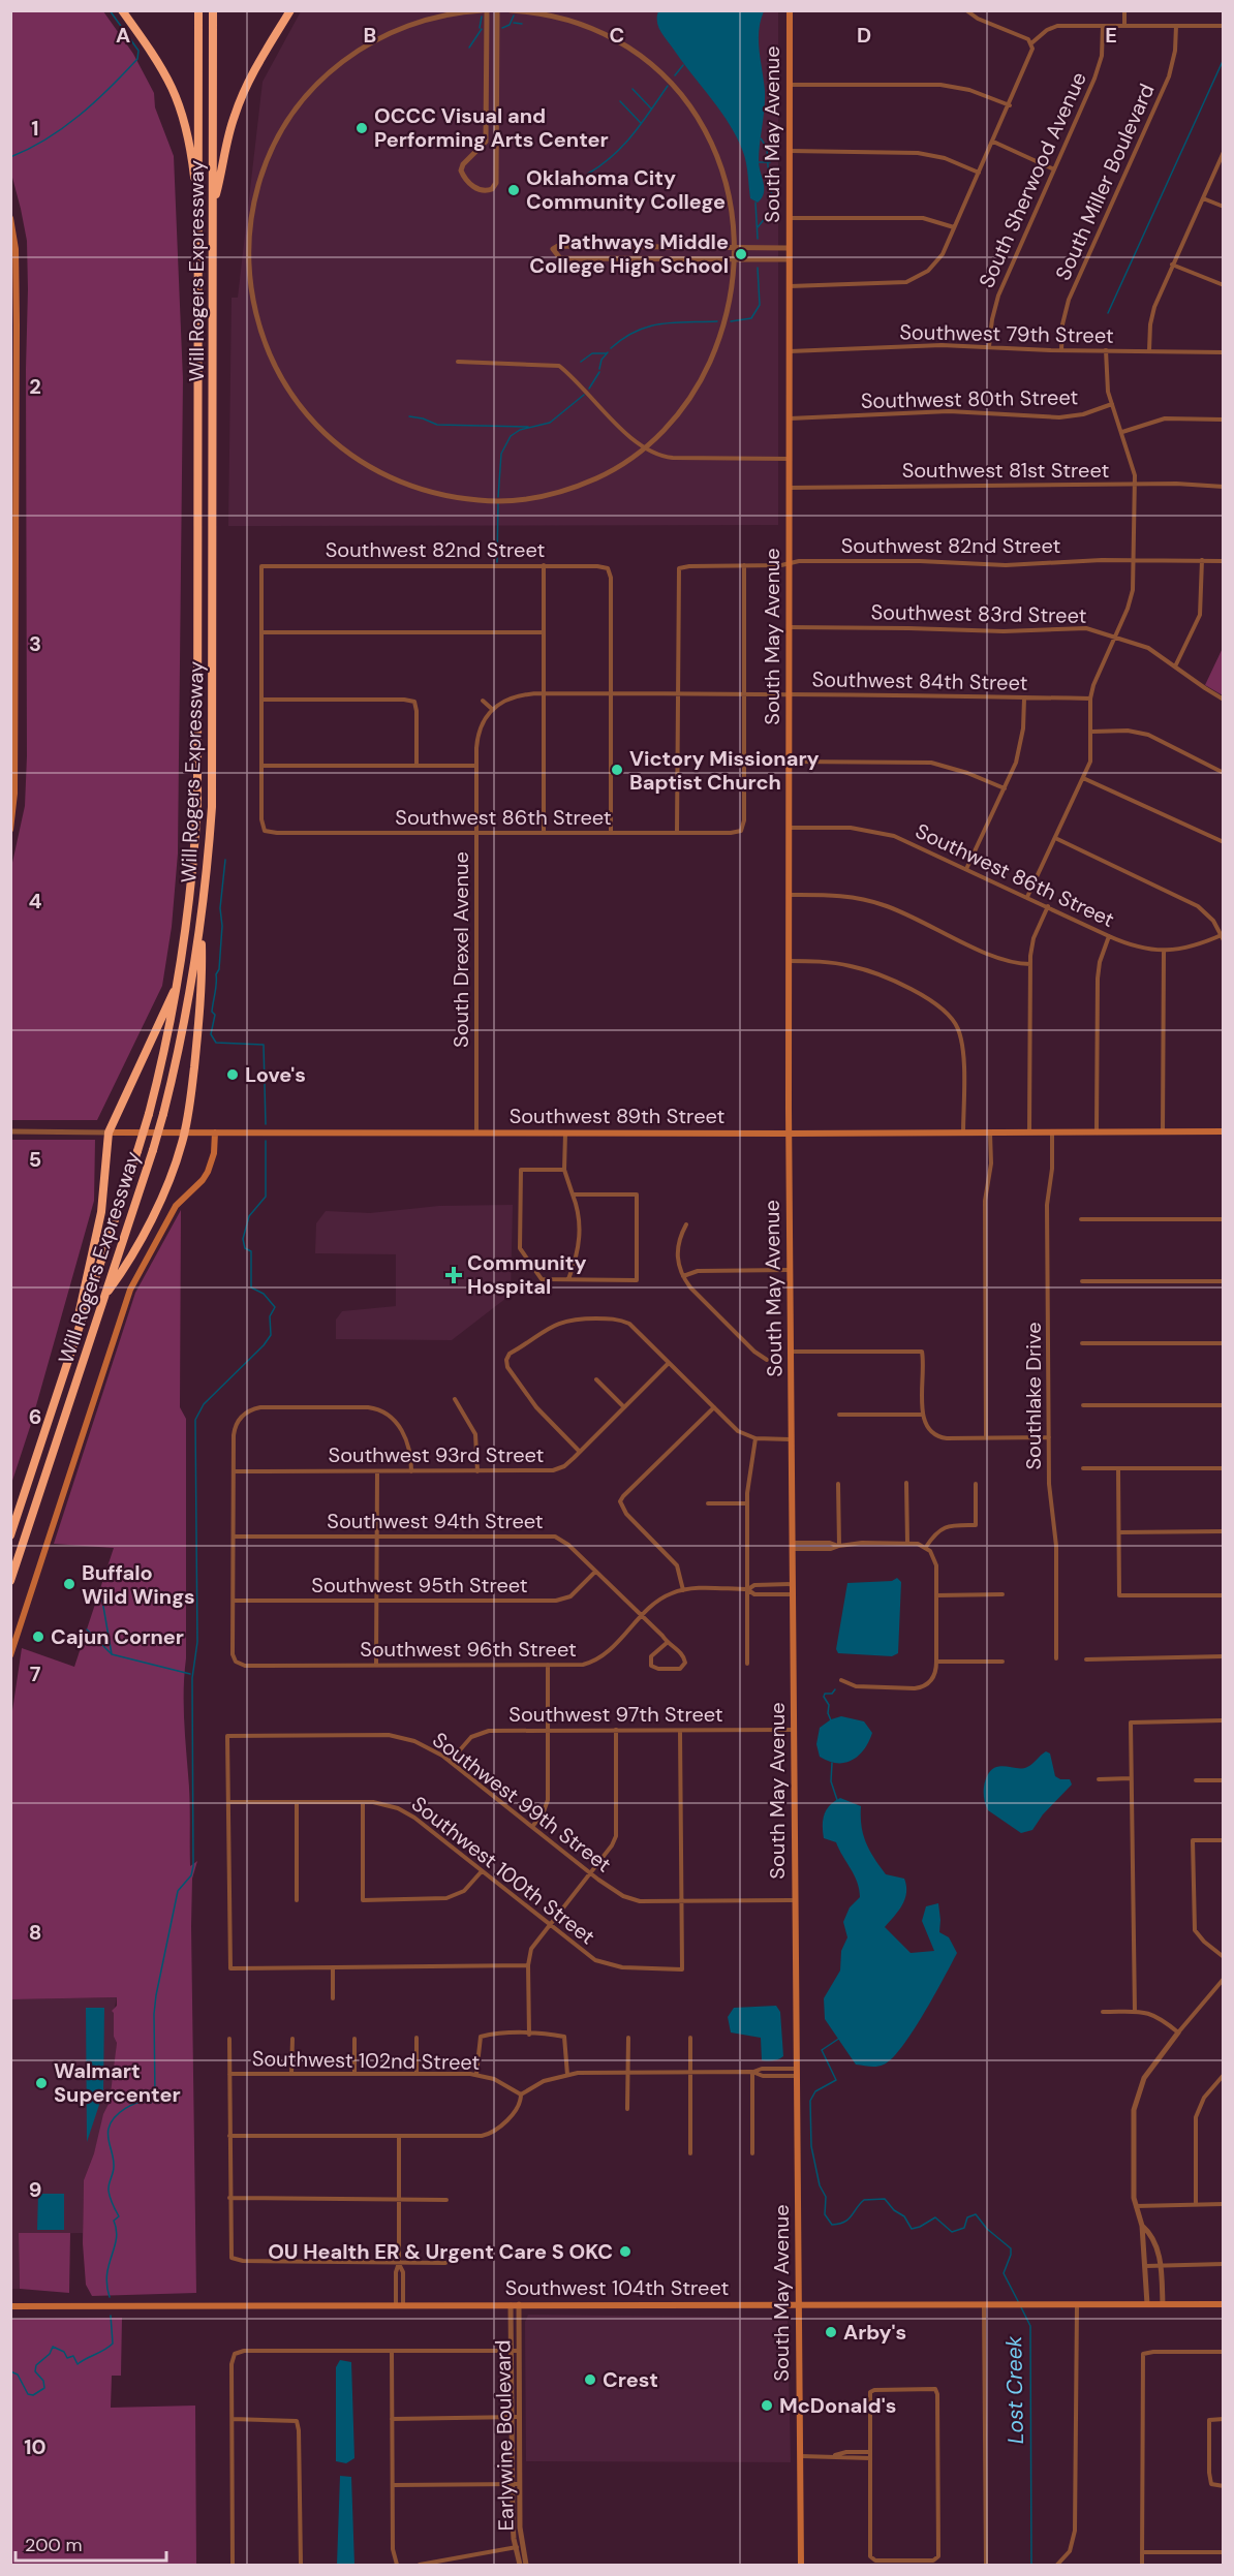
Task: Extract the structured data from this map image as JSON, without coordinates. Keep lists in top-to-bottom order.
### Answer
{
  "streets": {
    "highway": ["Will Rogers Expressway"],
    "main road": ["South May Avenue", "Southwest 89th Street", "Southwest 104th Street"],
    "street": [
      "South Sherwood Avenue",
      "South Miller Boulevard",
      "Southwest 79th Street",
      "Southwest 80th Street",
      "Southwest 81st Street",
      "Southwest 82nd Street",
      "Southwest 83rd Street",
      "Southwest 84th Street",
      "Southwest 86th Street",
      "South Drexel Avenue",
      "Southlake Drive",
      "Southwest 93rd Street",
      "Southwest 94th Street",
      "Southwest 95th Street",
      "Southwest 96th Street",
      "Southwest 97th Street",
      "Southwest 99th Street",
      "Southwest 100th Street",
      "Southwest 102nd Street",
      "Earlywine Boulevard"
    ]
  },
  "crossings": [
    ["South May Avenue", "Southwest 79th Street"],
    ["South May Avenue", "Southwest 80th Street"],
    ["South May Avenue", "Southwest 81st Street"],
    ["South May Avenue", "Southwest 82nd Street"],
    ["South May Avenue", "Southwest 83rd Street"],
    ["South May Avenue", "Southwest 84th Street"],
    ["South May Avenue", "Southwest 86th Street"],
    ["South May Avenue", "Southwest 89th Street"],
    ["South May Avenue", "Southwest 96th Street"],
    ["South May Avenue", "Southwest 97th Street"],
    ["South May Avenue", "Southwest 99th Street"],
    ["South May Avenue", "Southwest 104th Street"],
    ["South Sherwood Avenue", "Southwest 79th Street"],
    ["South Miller Boulevard", "Southwest 79th Street"],
    ["Southwest 82nd Street", "Southwest 84th Street"],
    ["Southwest 84th Street", "Southwest 86th Street"],
    ["Southwest 86th Street", "South Drexel Avenue"],
    ["South Drexel Avenue", "Southwest 89th Street"],
    ["Southwest 89th Street", "Southlake Drive"],
    ["Southwest 94th Street", "Southwest 95th Street"],
    ["Southwest 94th Street", "Southwest 96th Street"],
    ["Southwest 95th Street", "Southwest 96th Street"],
    ["Southwest 97th Street", "Southwest 99th Street"],
    ["Southwest 99th Street", "Southwest 100th Street"],
    ["Southwest 104th Street", "Earlywine Boulevard"]
  ],
  "water": ["Lost Creek"],
  "places": {
    "other": [
      "OCCC Visual and Performing Arts Center",
      "Oklahoma City Community College",
      "Pathways Middle College High School",
      "Victory Missionary Baptist Church",
      "Love's",
      "Buffalo Wild Wings",
      "Cajun Corner",
      "Walmart Supercenter",
      "OU Health ER & Urgent Care S OKC",
      "Arby's",
      "Crest",
      "McDonald's"
    ],
    "health": ["Community Hospital"]
  },
  "scale_bar": "200 m",
  "grid": {
    "columns": [
      "A",
      "B",
      "C",
      "D",
      "E"
    ],
    "rows": [
      "1",
      "2",
      "3",
      "4",
      "5",
      "6",
      "7",
      "8",
      "9",
      "10"
    ]
  }
}
